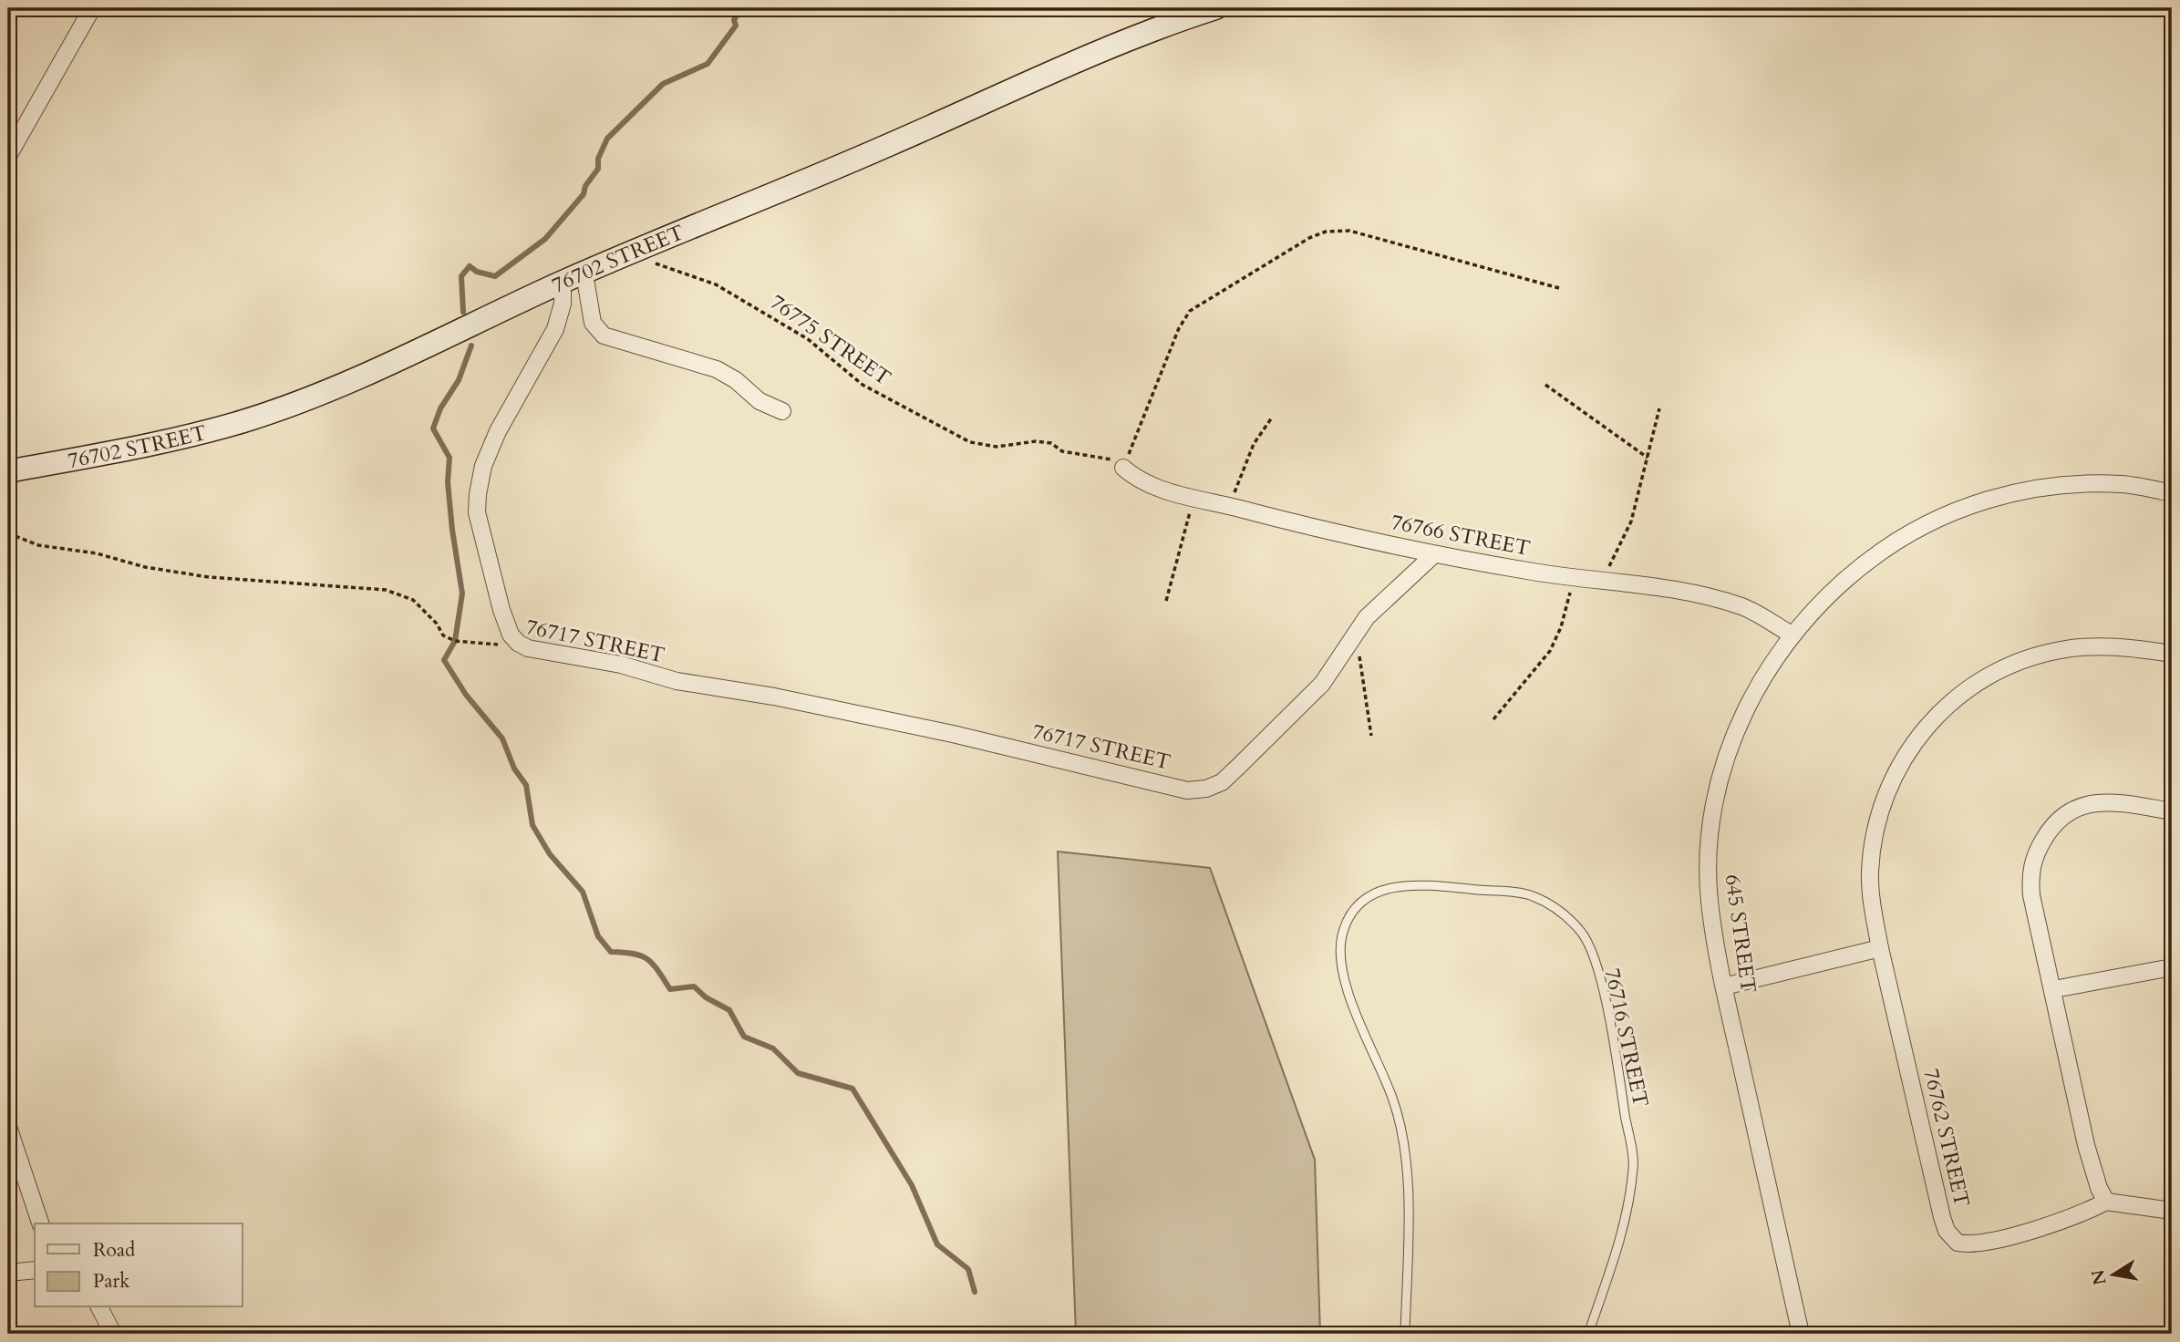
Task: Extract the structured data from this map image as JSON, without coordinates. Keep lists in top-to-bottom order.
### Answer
{
  "streets": {
    "street": [
      "76702 STREET",
      "76766 STREET",
      "76717 STREET",
      "645 STREET",
      "76762 STREET"
    ],
    "lane": ["76716 STREET"],
    "path": ["76775 STREET"]
  },
  "crossings": [
    ["76702 STREET", "76775 STREET"],
    ["76775 STREET", "76766 STREET"],
    ["76766 STREET", "645 STREET"]
  ],
  "legend": ["Road", "Park"],
  "north": "left"
}
